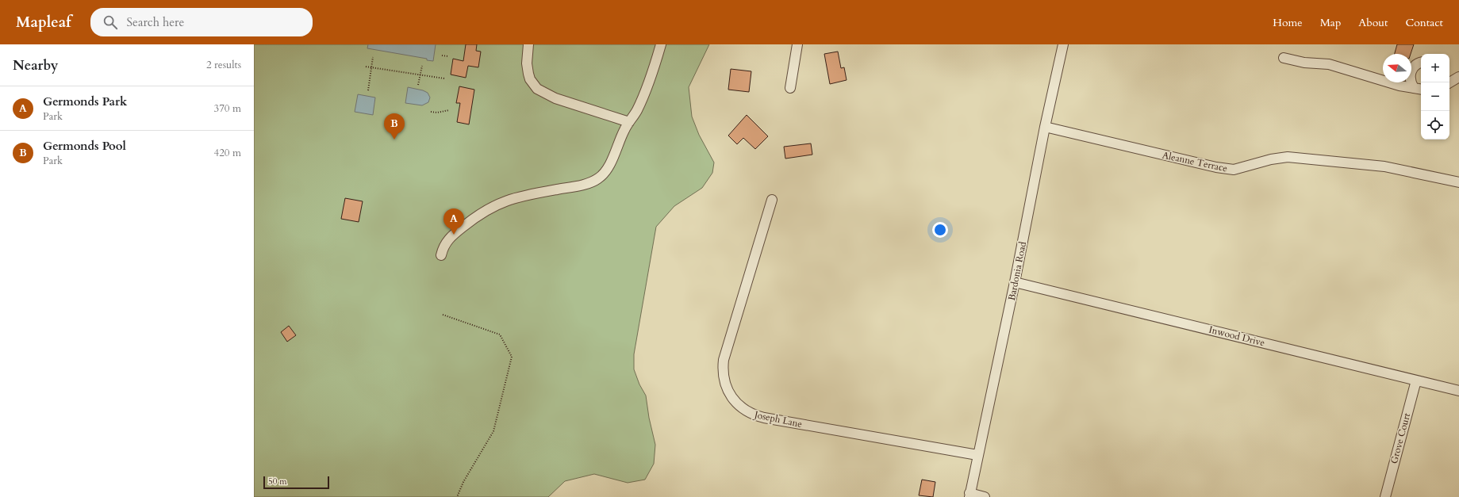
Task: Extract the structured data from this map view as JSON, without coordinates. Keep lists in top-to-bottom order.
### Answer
{
  "streets": {
    "street": [
      "Aleanne Terrace",
      "Bardonia Road",
      "Inwood Drive",
      "Joseph Lane",
      "Grove Court"
    ]
  },
  "crossings": [
    ["Aleanne Terrace", "Bardonia Road"],
    ["Bardonia Road", "Inwood Drive"],
    ["Bardonia Road", "Joseph Lane"],
    ["Inwood Drive", "Grove Court"]
  ],
  "scale_bar": "50 m",
  "north": "left",
  "page": {
    "header": "Mapleaf",
    "search": "Search here",
    "nav": [
      "Home",
      "Map",
      "About",
      "Contact"
    ],
    "heading": ["Nearby", "2 results"],
    "map_buttons": ["+", "−"],
    "list": [
      {
        "mark": "A",
        "name": "Germonds Park",
        "note": "Park",
        "value": "370 m"
      },
      {
        "mark": "B",
        "name": "Germonds Pool",
        "note": "Park",
        "value": "420 m"
      }
    ],
    "pins": ["B", "A"],
    "scale": "50 m"
  }
}
